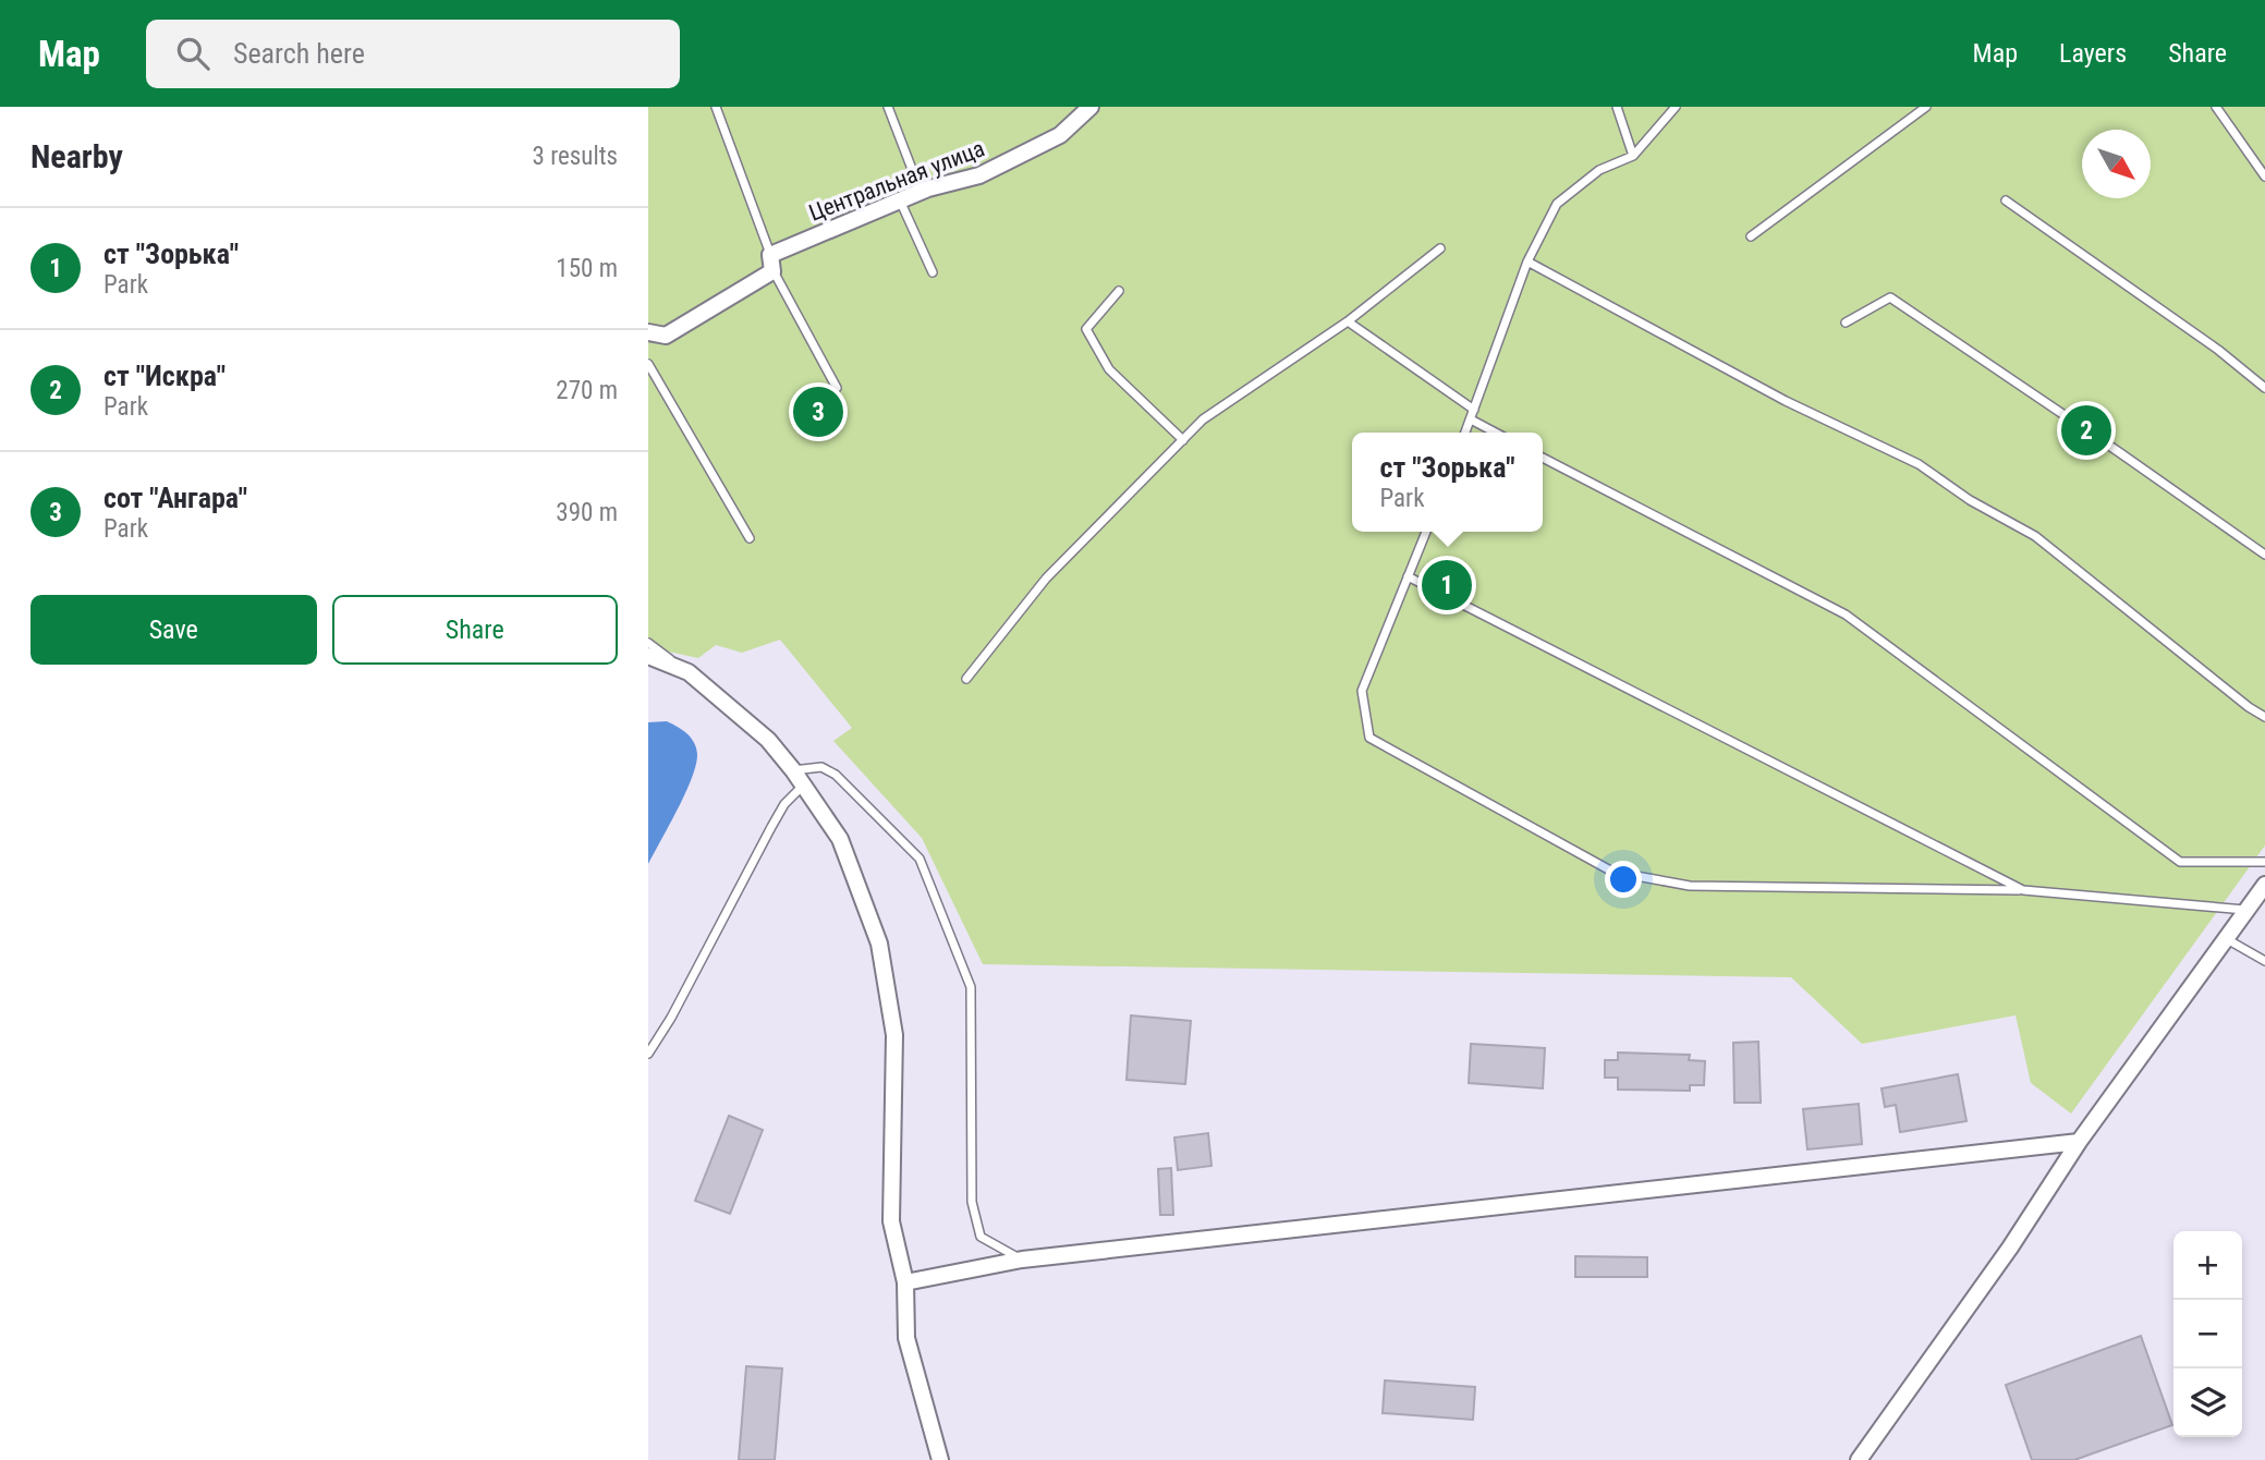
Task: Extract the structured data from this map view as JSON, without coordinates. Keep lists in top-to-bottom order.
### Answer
{
  "streets": {
    "street": ["Центральная улица"]
  },
  "north": "bottom right",
  "page": {
    "header": "Map",
    "search": "Search here",
    "nav": ["Map", "Layers", "Share"],
    "heading": ["Nearby", "3 results"],
    "list": [
      {
        "mark": "1",
        "name": "ст \"Зорька\"",
        "note": "Park",
        "value": "150 m"
      },
      {
        "mark": "2",
        "name": "ст \"Искра\"",
        "note": "Park",
        "value": "270 m"
      },
      {
        "mark": "3",
        "name": "сот \"Ангара\"",
        "note": "Park",
        "value": "390 m"
      }
    ],
    "pins": ["3", "2", "1"],
    "popup": ["ст \"Зорька\"", "Park"],
    "buttons": ["Save", "Share"],
    "map_buttons": ["+", "−"]
  }
}
